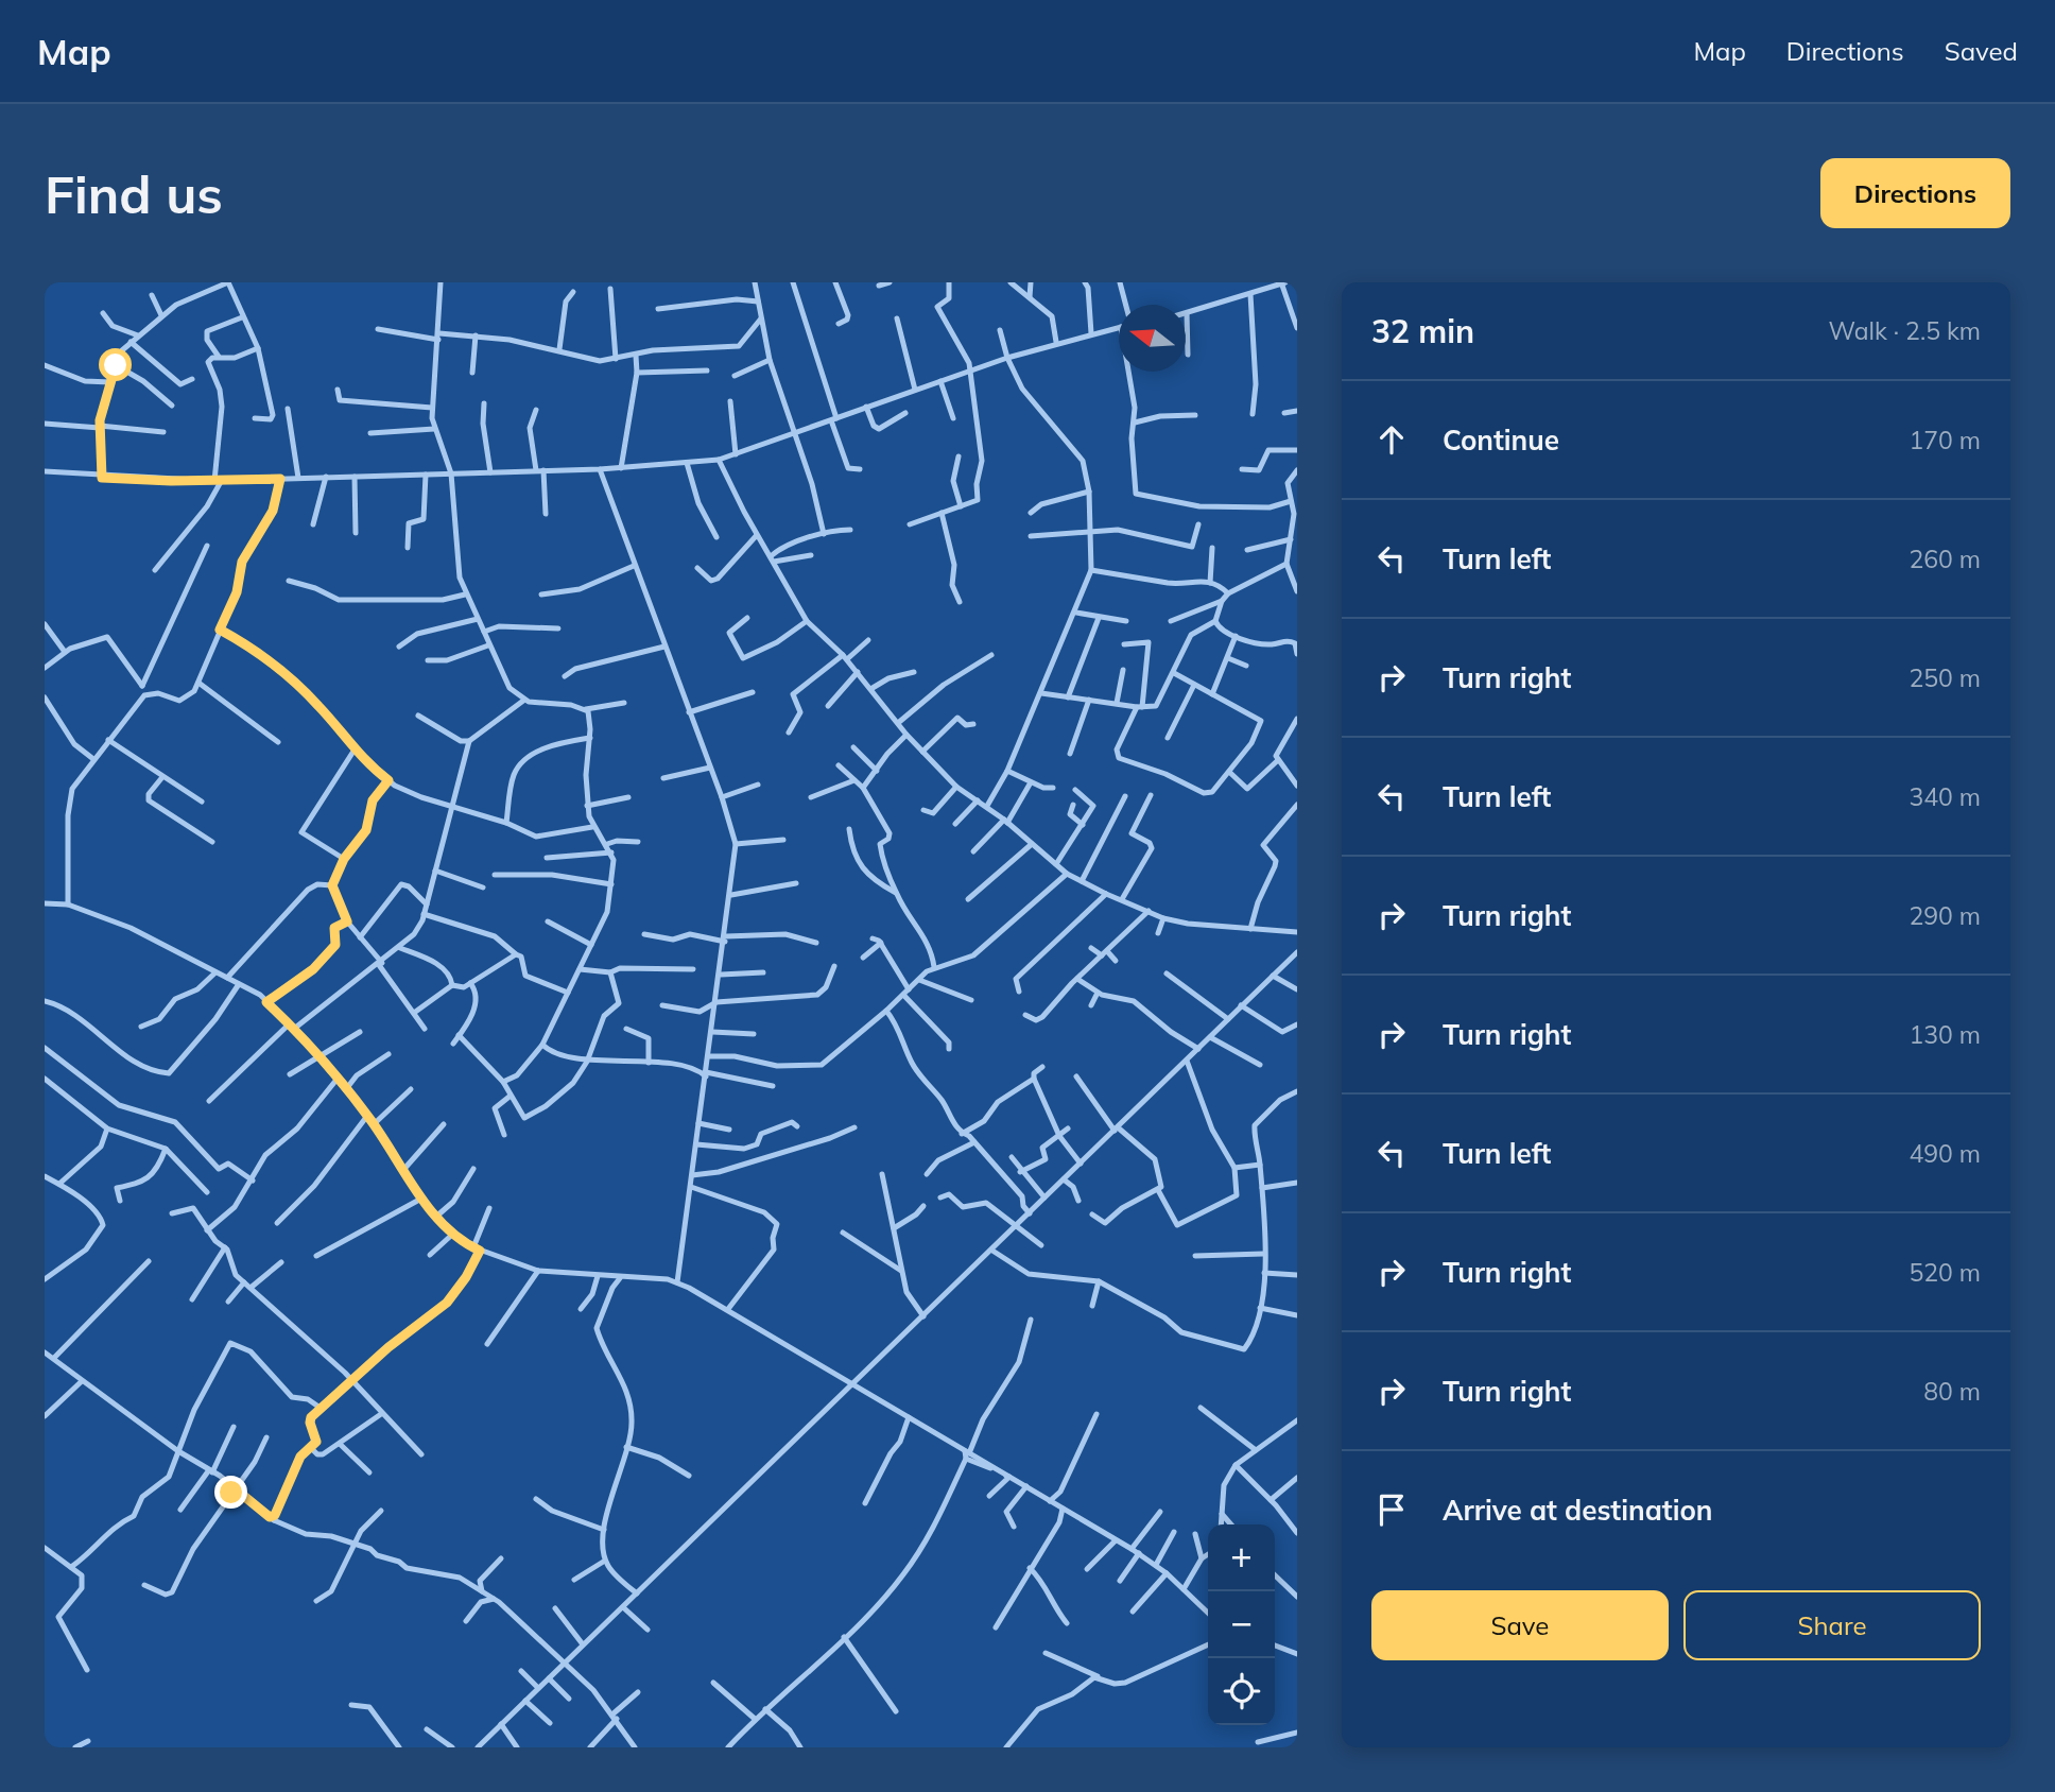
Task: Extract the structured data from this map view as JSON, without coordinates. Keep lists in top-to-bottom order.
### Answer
{
  "north": "left",
  "page": {
    "header": "Map",
    "nav": ["Map", "Directions", "Saved"],
    "buttons": [
      "Directions",
      ["Save", "Share"]
    ],
    "title": "Find us",
    "heading": ["32 min", "Walk · 2.5 km"],
    "list": [
      ["Continue", "170 m"],
      ["Turn left", "260 m"],
      ["Turn right", "250 m"],
      ["Turn left", "340 m"],
      ["Turn right", "290 m"],
      ["Turn right", "130 m"],
      ["Turn left", "490 m"],
      ["Turn right", "520 m"],
      ["Turn right", "80 m"],
      "Arrive at destination"
    ],
    "map_buttons": ["+", "−"]
  }
}
